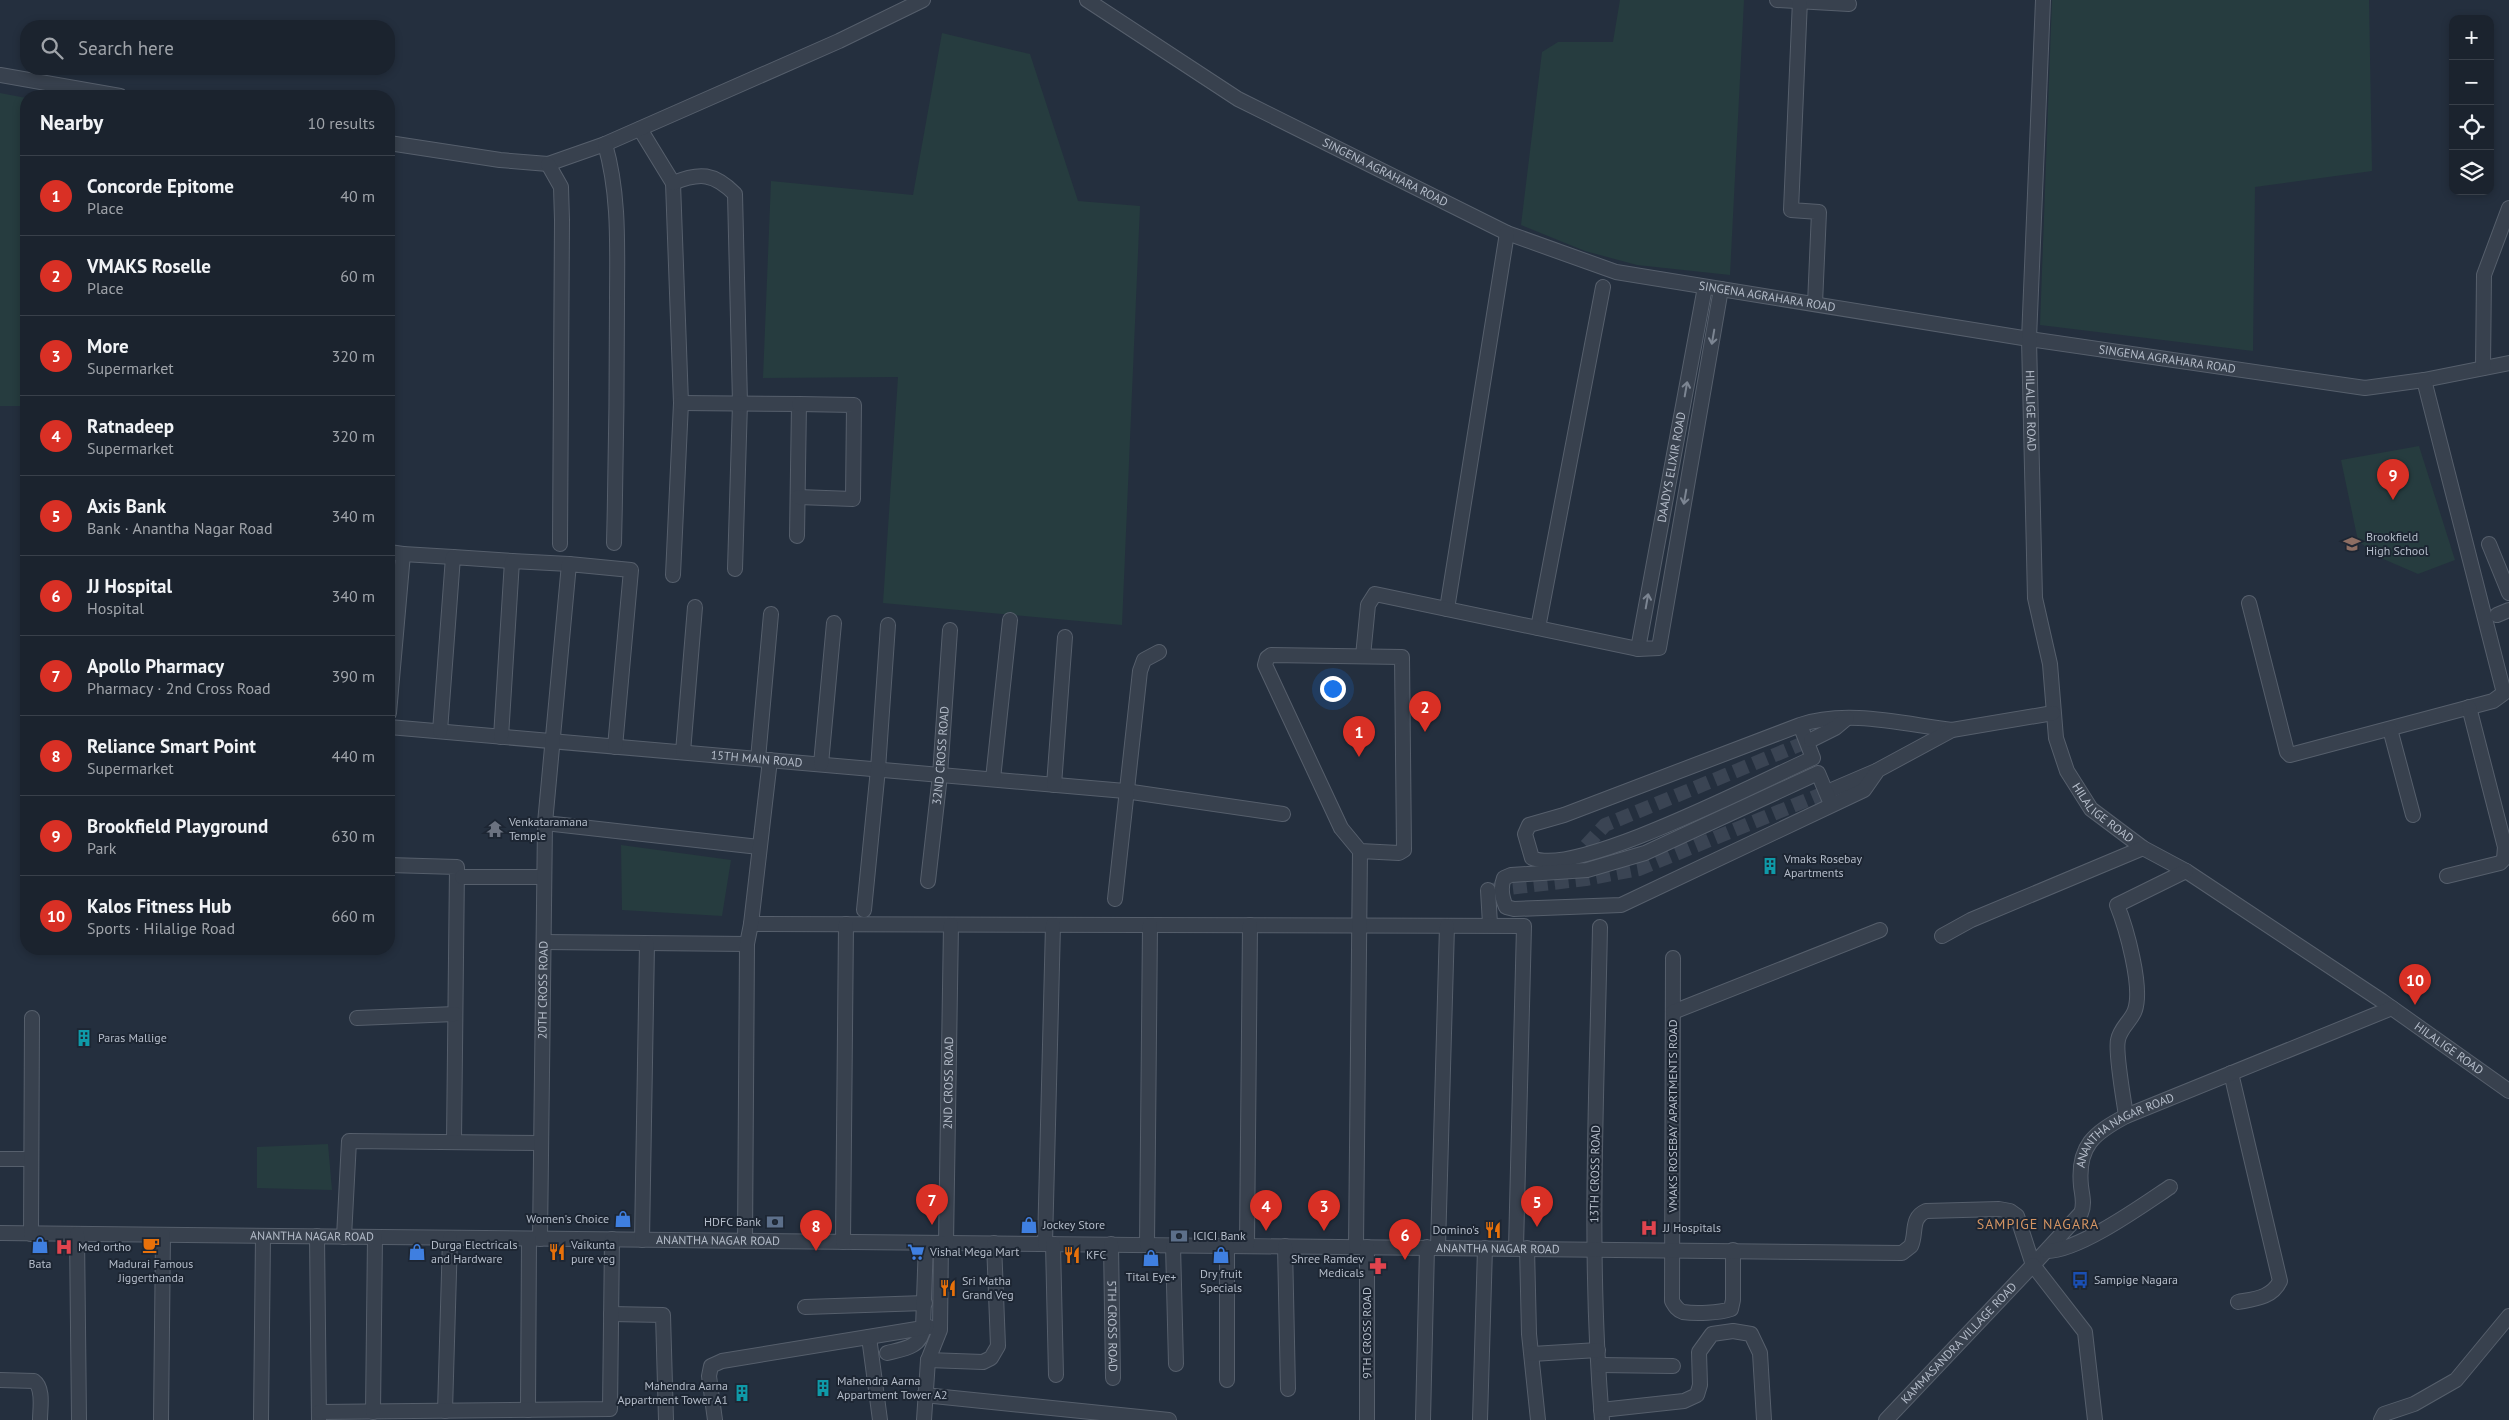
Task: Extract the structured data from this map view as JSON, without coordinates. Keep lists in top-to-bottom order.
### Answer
{
  "streets": {
    "street": [
      "SINGENA AGRAHARA ROAD",
      "HILALIGE ROAD",
      "DAADYS ELIXIR ROAD",
      "32ND CROSS ROAD",
      "15TH MAIN ROAD",
      "20TH CROSS ROAD",
      "2ND CROSS ROAD",
      "VMAKS ROSEBAY APARTMENTS ROAD",
      "ANANTHA NAGAR ROAD",
      "13TH CROSS ROAD",
      "5TH CROSS ROAD",
      "9TH CROSS ROAD",
      "KAMMASANDRA VILLAGE ROAD"
    ]
  },
  "crossings": [
    ["SINGENA AGRAHARA ROAD", "HILALIGE ROAD"],
    ["SINGENA AGRAHARA ROAD", "DAADYS ELIXIR ROAD"],
    ["HILALIGE ROAD", "ANANTHA NAGAR ROAD"],
    ["32ND CROSS ROAD", "15TH MAIN ROAD"],
    ["15TH MAIN ROAD", "20TH CROSS ROAD"],
    ["20TH CROSS ROAD", "ANANTHA NAGAR ROAD"],
    ["2ND CROSS ROAD", "ANANTHA NAGAR ROAD"],
    ["VMAKS ROSEBAY APARTMENTS ROAD", "ANANTHA NAGAR ROAD"],
    ["ANANTHA NAGAR ROAD", "13TH CROSS ROAD"],
    ["ANANTHA NAGAR ROAD", "5TH CROSS ROAD"],
    ["ANANTHA NAGAR ROAD", "9TH CROSS ROAD"],
    ["ANANTHA NAGAR ROAD", "KAMMASANDRA VILLAGE ROAD"]
  ],
  "districts": ["SAMPIGE NAGARA"],
  "places": {
    "school or university": ["Brookfield High School"],
    "temple": ["Venkataramana Temple"],
    "building": [
      "Vmaks Rosebay Apartments",
      "Paras Mallige",
      "Mahendra Aarna Appartment Tower A2",
      "Mahendra Aarna Appartment Tower A1"
    ],
    "shop": [
      "Women's Choice",
      "Jockey Store",
      "Bata",
      "Durga Electricals and Hardware",
      "Dry fruit Specials",
      "Tital Eye+"
    ],
    "bank": ["HDFC Bank", "ICICI Bank"],
    "hospital": ["JJ Hospitals", "Med ortho"],
    "restaurant": [
      "Domino's",
      "Vaikunta pure veg",
      "KFC",
      "Sri Matha Grand Veg"
    ],
    "cafe": ["Madurai Famous Jiggerthanda"],
    "supermarket": ["Vishal Mega Mart"],
    "pharmacy": ["Shree Ramdev Medicals"],
    "bus stop": ["Sampige Nagara"]
  },
  "page": {
    "map_buttons": ["+", "−"],
    "search": "Search here",
    "heading": ["Nearby", "10 results"],
    "list": [
      {
        "mark": "1",
        "name": "Concorde Epitome",
        "note": "Place",
        "value": "40 m"
      },
      {
        "mark": "2",
        "name": "VMAKS Roselle",
        "note": "Place",
        "value": "60 m"
      },
      {
        "mark": "3",
        "name": "More",
        "note": "Supermarket",
        "value": "320 m"
      },
      {
        "mark": "4",
        "name": "Ratnadeep",
        "note": "Supermarket",
        "value": "320 m"
      },
      {
        "mark": "5",
        "name": "Axis Bank",
        "note": "Bank · Anantha Nagar Road",
        "value": "340 m"
      },
      {
        "mark": "6",
        "name": "JJ Hospital",
        "note": "Hospital",
        "value": "340 m"
      },
      {
        "mark": "7",
        "name": "Apollo Pharmacy",
        "note": "Pharmacy · 2nd Cross Road",
        "value": "390 m"
      },
      {
        "mark": "8",
        "name": "Reliance Smart Point",
        "note": "Supermarket",
        "value": "440 m"
      },
      {
        "mark": "9",
        "name": "Brookfield Playground",
        "note": "Park",
        "value": "630 m"
      },
      {
        "mark": "10",
        "name": "Kalos Fitness Hub",
        "note": "Sports · Hilalige Road",
        "value": "660 m"
      }
    ],
    "pins": [
      "9",
      "2",
      "1",
      "10",
      "7",
      "5",
      "3",
      "4",
      "8",
      "6"
    ]
  }
}
